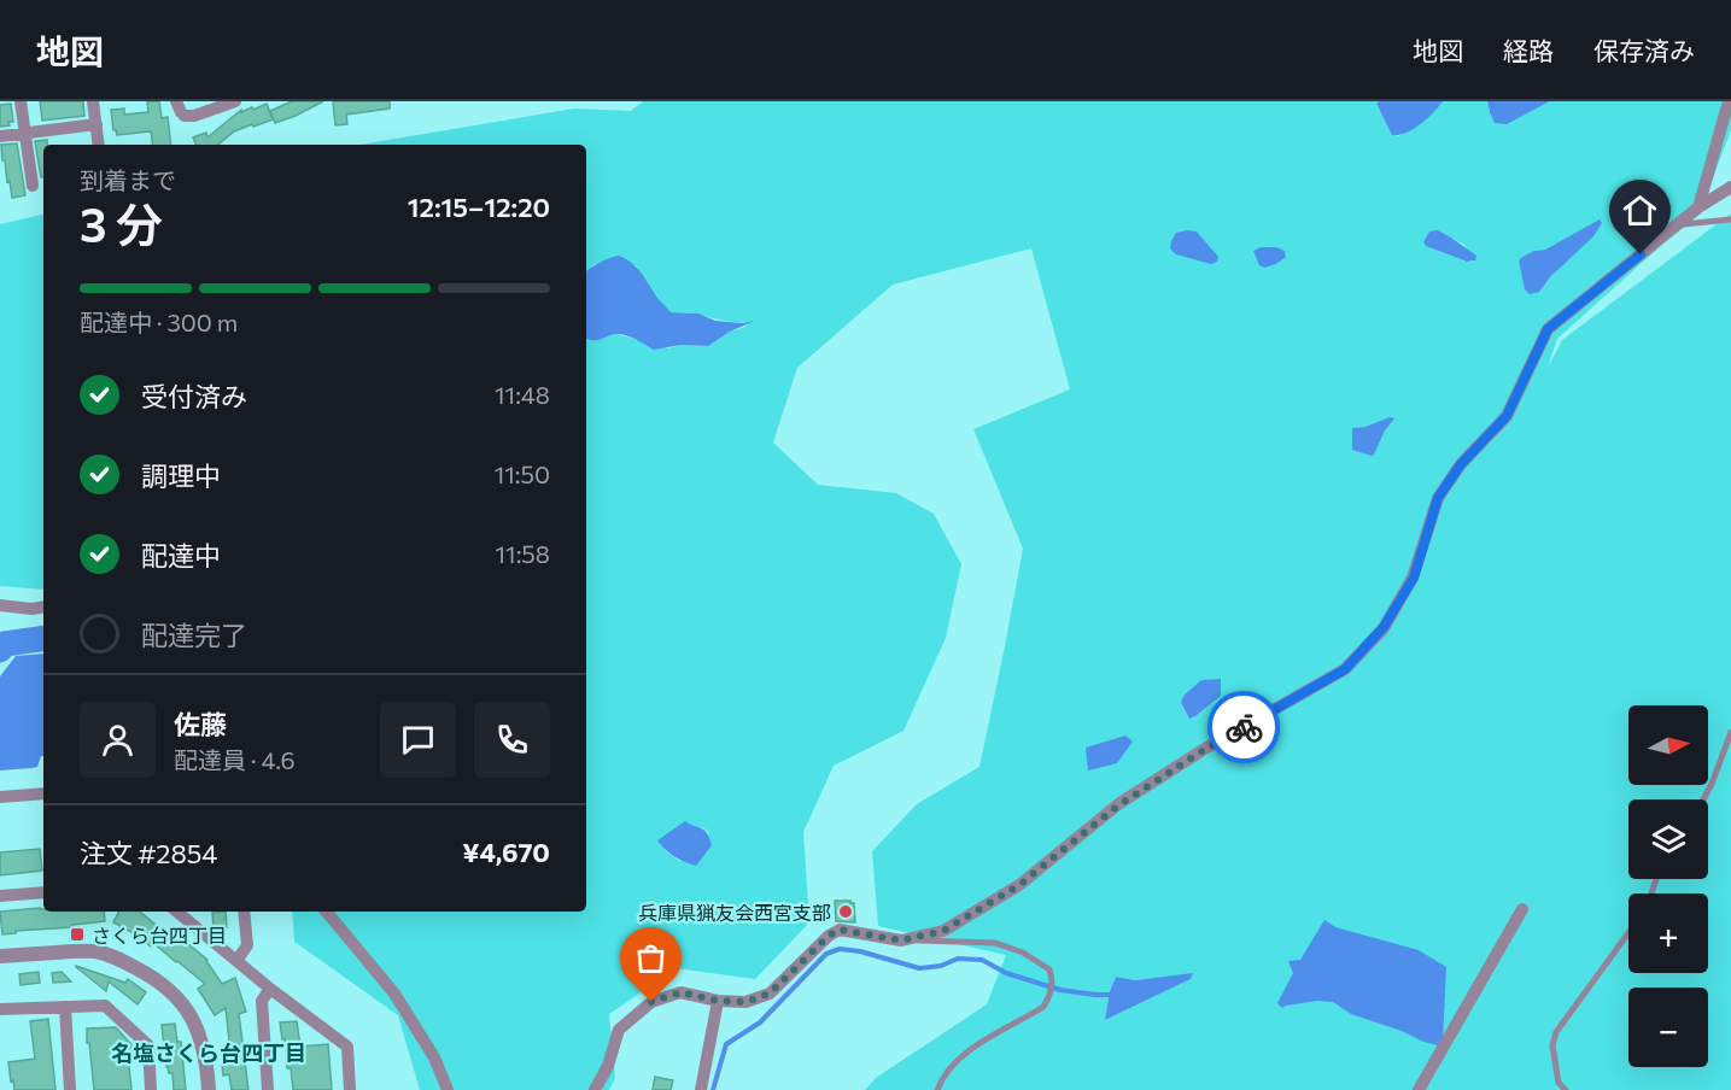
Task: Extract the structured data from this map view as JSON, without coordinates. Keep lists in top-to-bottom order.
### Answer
{
  "districts": ["名塩さくら台四丁目"],
  "places": {
    "other": ["兵庫県猟友会西宮支部"],
    "transit": ["さくら台四丁目"]
  },
  "north": "right",
  "page": {
    "header": "地図",
    "nav": ["地図", "経路", "保存済み"],
    "heading": ["3 分", "到着まで", "12:15–12:20"],
    "panel": [
      "佐藤",
      "配達員 · 4.6",
      "注文 #2854",
      "¥4,670"
    ],
    "bar": "配達中 · 300 m",
    "list": [
      ["受付済み", "11:48"],
      ["調理中", "11:50"],
      ["配達中", "11:58"],
      "配達完了"
    ],
    "map_buttons": ["+", "−"]
  }
}
